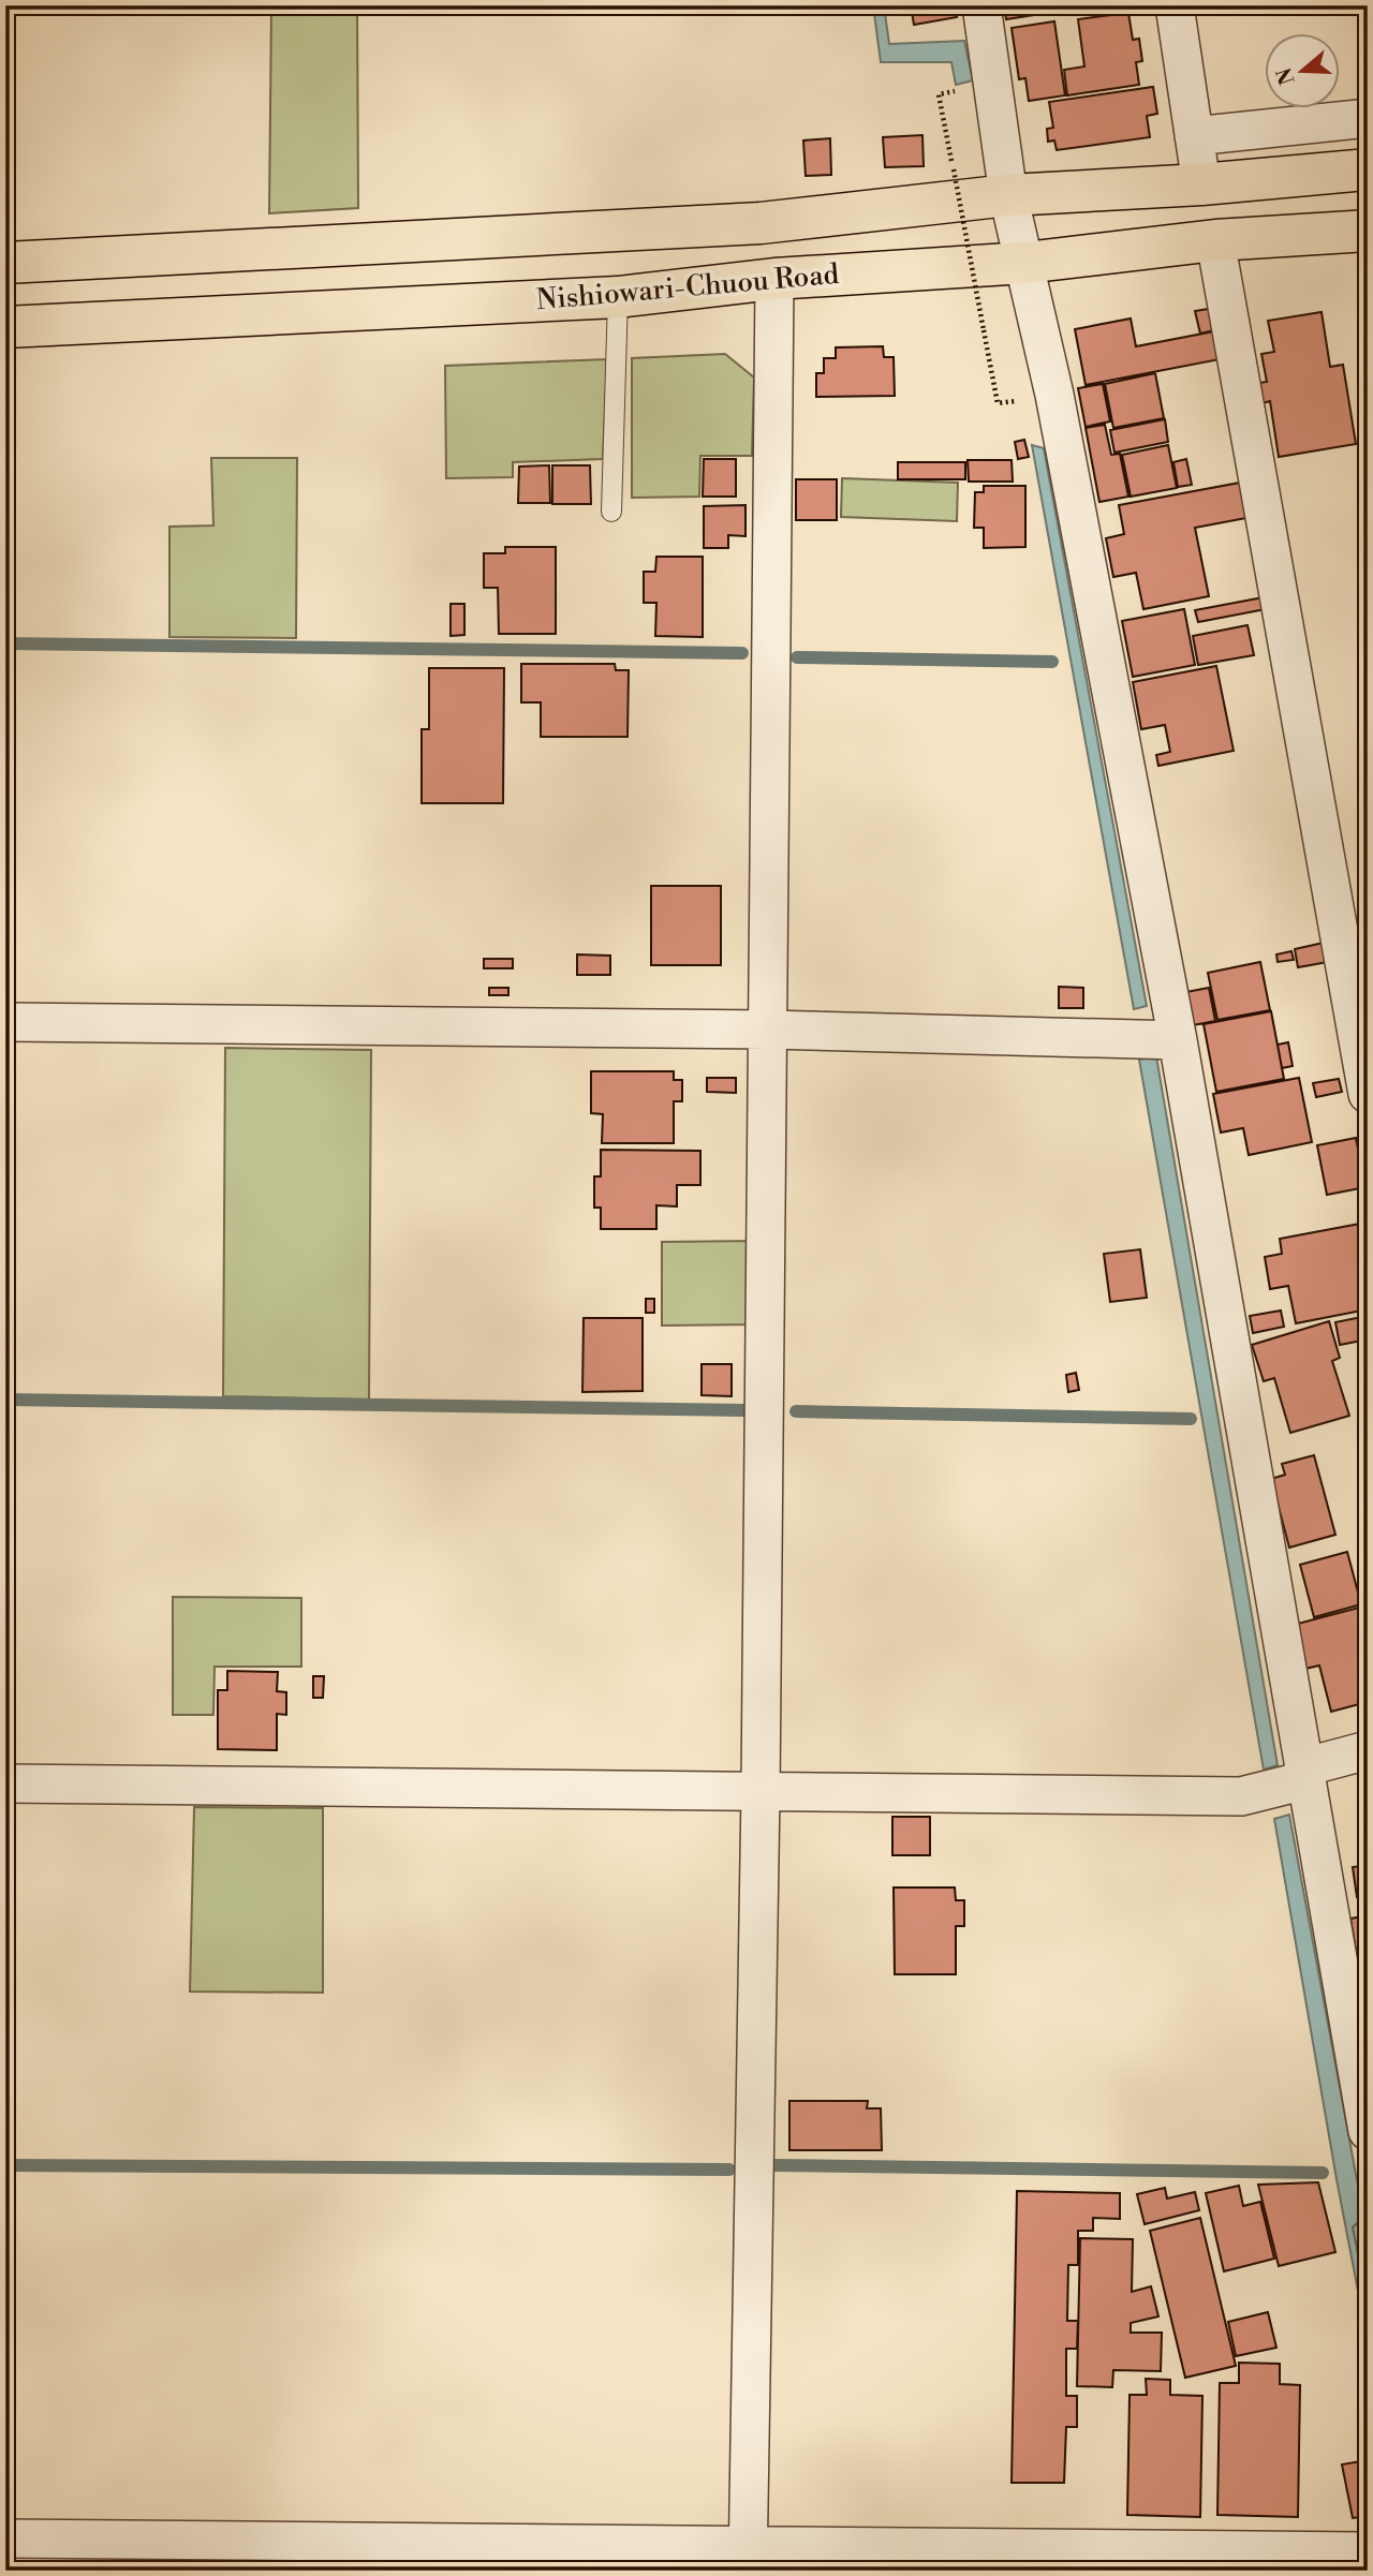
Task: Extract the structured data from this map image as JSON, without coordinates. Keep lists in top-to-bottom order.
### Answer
{
  "streets": {
    "main road": ["Nishiowari-Chuou Road"]
  },
  "north": "left"
}
